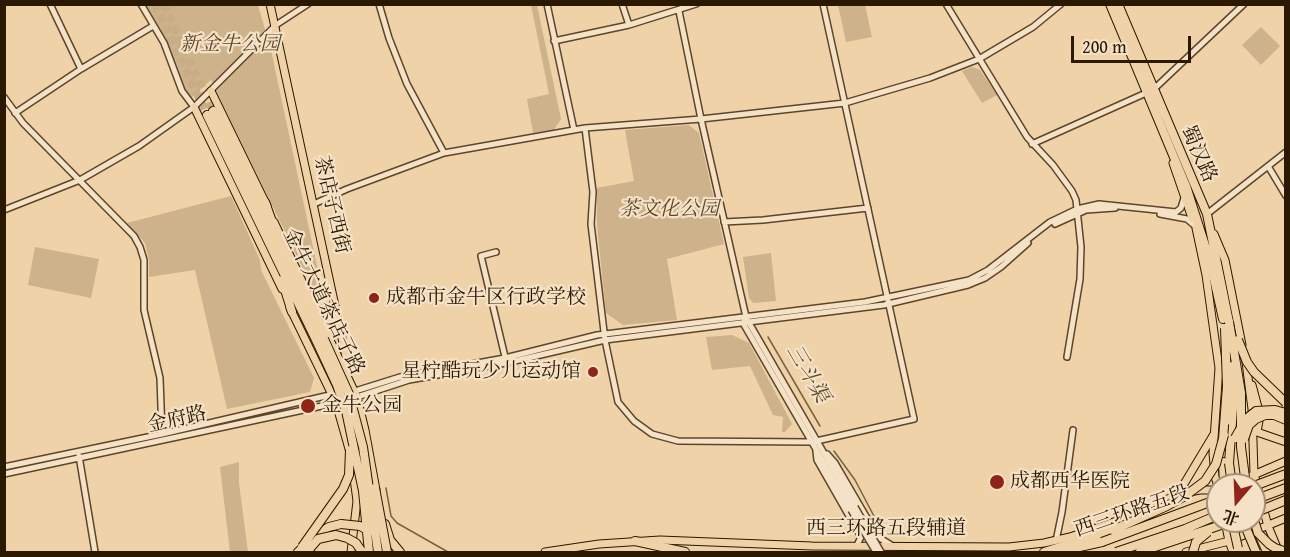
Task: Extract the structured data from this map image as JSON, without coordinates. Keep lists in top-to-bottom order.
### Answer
{
  "streets": {
    "highway": ["蜀汉路", "金牛大道茶店子路", "西三环路五段"],
    "main road": ["茶店子西街", "金府路", "西三环路五段辅道"]
  },
  "crossings": [
    ["茶店子西街", "金府路"]
  ],
  "water": ["三斗渠"],
  "parks": ["新金牛公园", "茶文化公园"],
  "places": [
    "成都市金牛区行政学校",
    "星柠酷玩少儿运动馆",
    "金牛公园",
    "成都西华医院"
  ],
  "scale_bar": "200 m",
  "north": "bottom"
}
